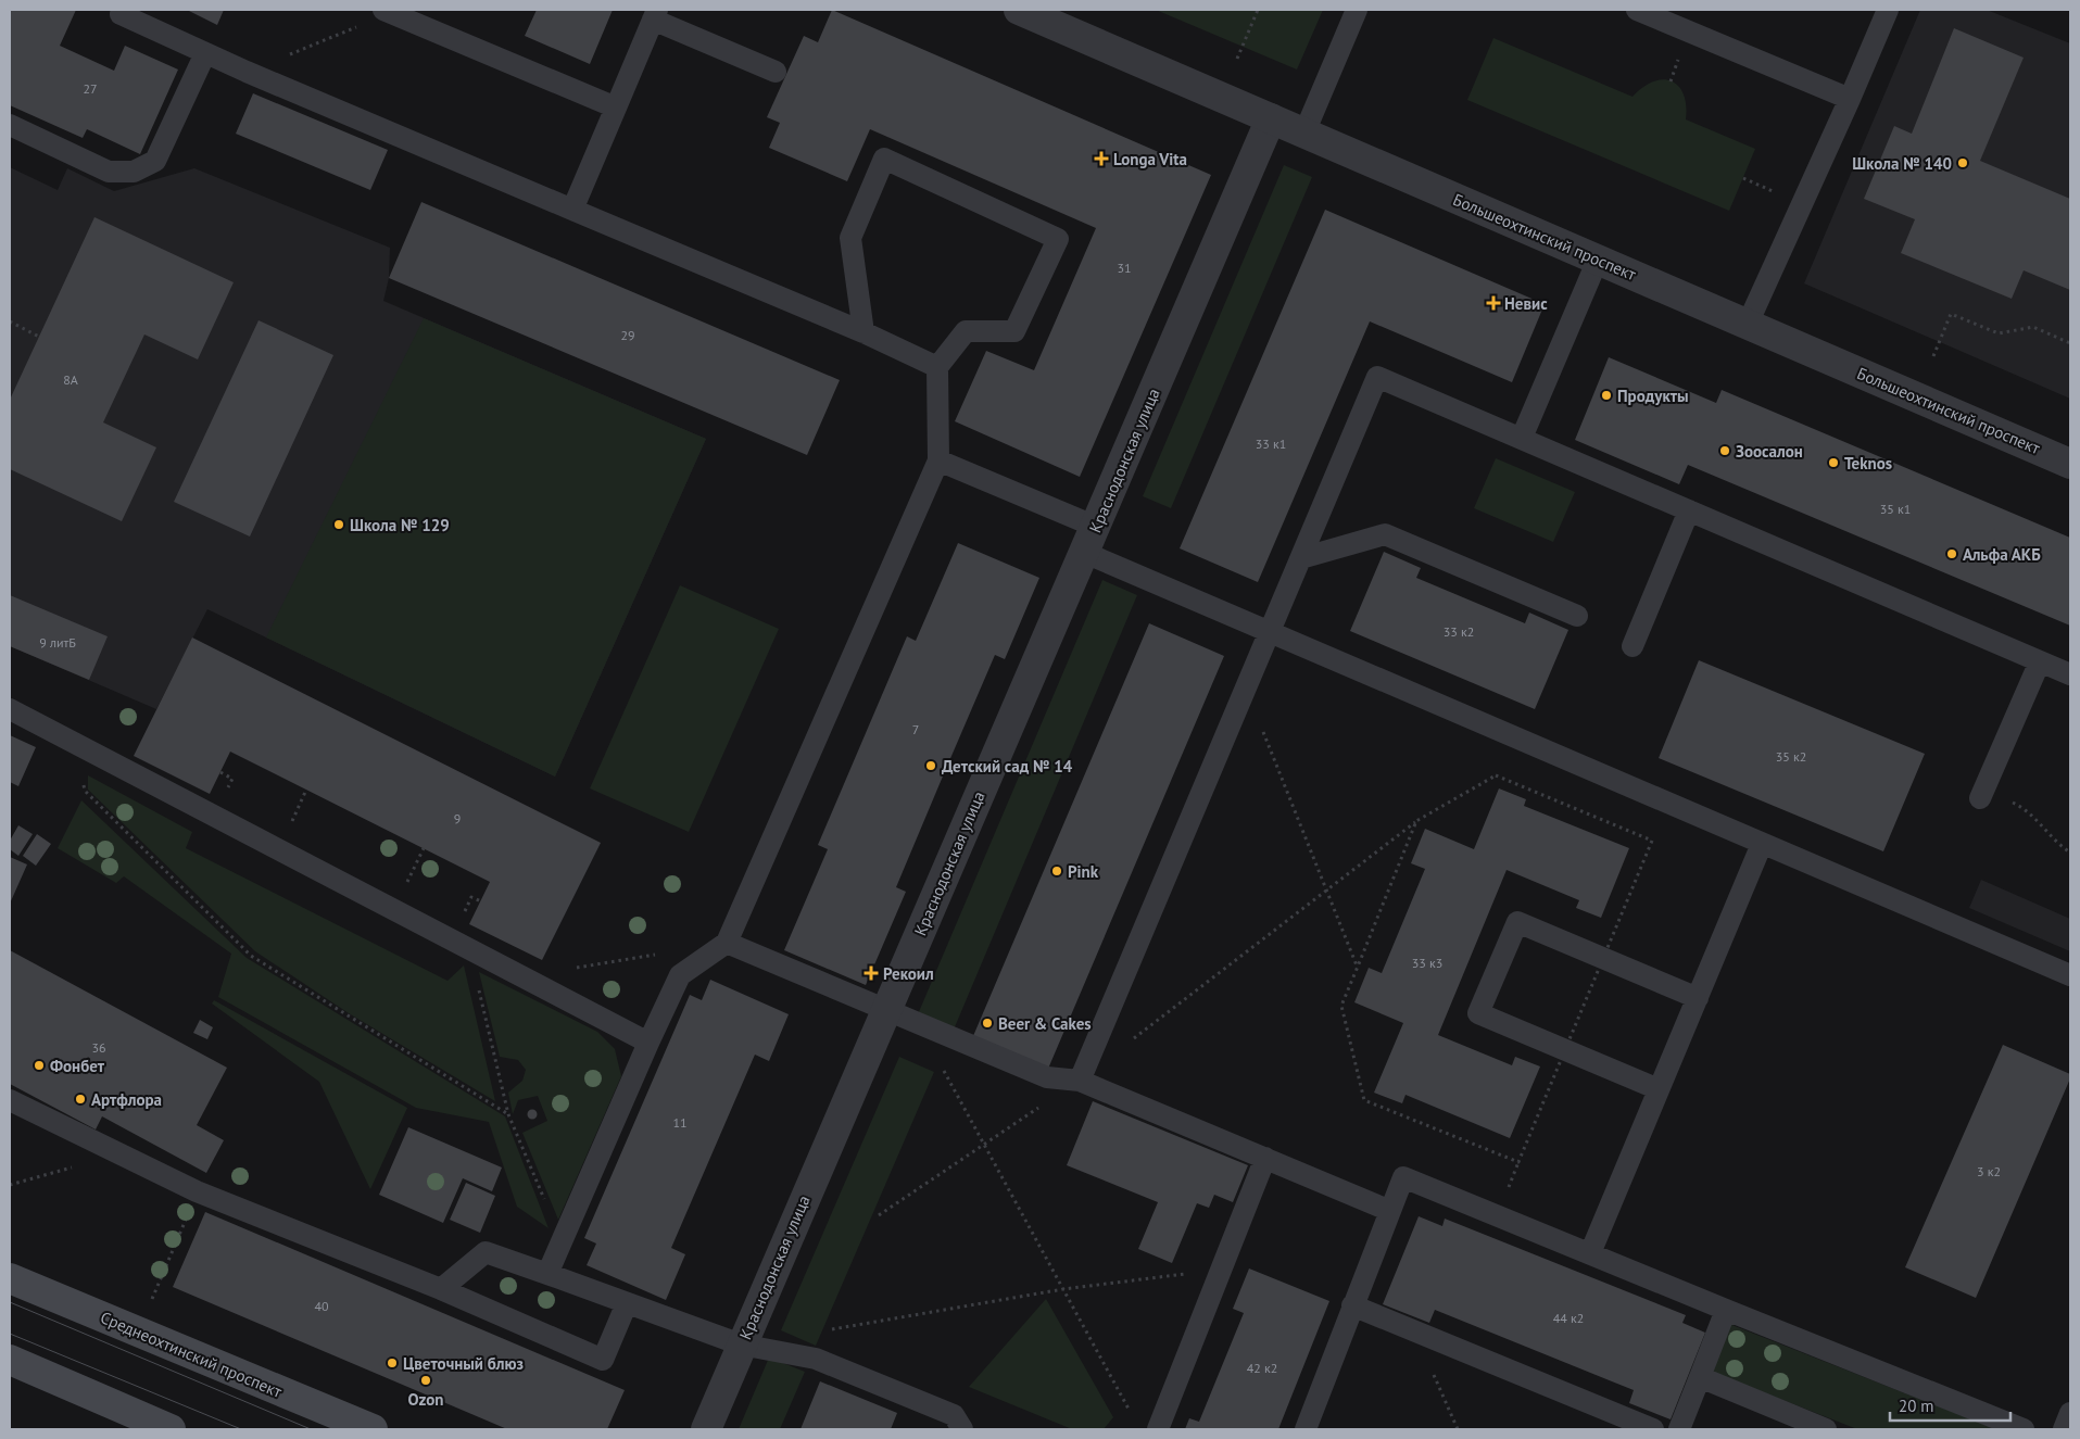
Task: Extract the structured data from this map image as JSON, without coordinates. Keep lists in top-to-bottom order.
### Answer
{
  "streets": {
    "main road": ["Среднеохтинский проспект"],
    "street": ["Большеохтинский проспект", "Краснодонская улица"]
  },
  "crossings": [
    ["Большеохтинский проспект", "Краснодонская улица"]
  ],
  "places": {
    "health": ["Longa Vita", "Невис", "Рекоил"],
    "other": [
      "Школа № 140",
      "Продукты",
      "Зоосалон",
      "Teknos",
      "Школа № 129",
      "Альфа АКБ",
      "Детский сад № 14",
      "Pink",
      "Beer & Cakes",
      "Фонбет",
      "Артфлора",
      "Цветочный блюз",
      "Ozon"
    ]
  },
  "house_numbers": [
    "27",
    "31",
    "29",
    "8А",
    "33 к1",
    "35 к1",
    "33 к2",
    "9 литБ",
    "7",
    "35 к2",
    "9",
    "33 к3",
    "36",
    "11",
    "3 к2",
    "40",
    "44 к2",
    "42 к2"
  ],
  "scale_bar": "20 m"
}
